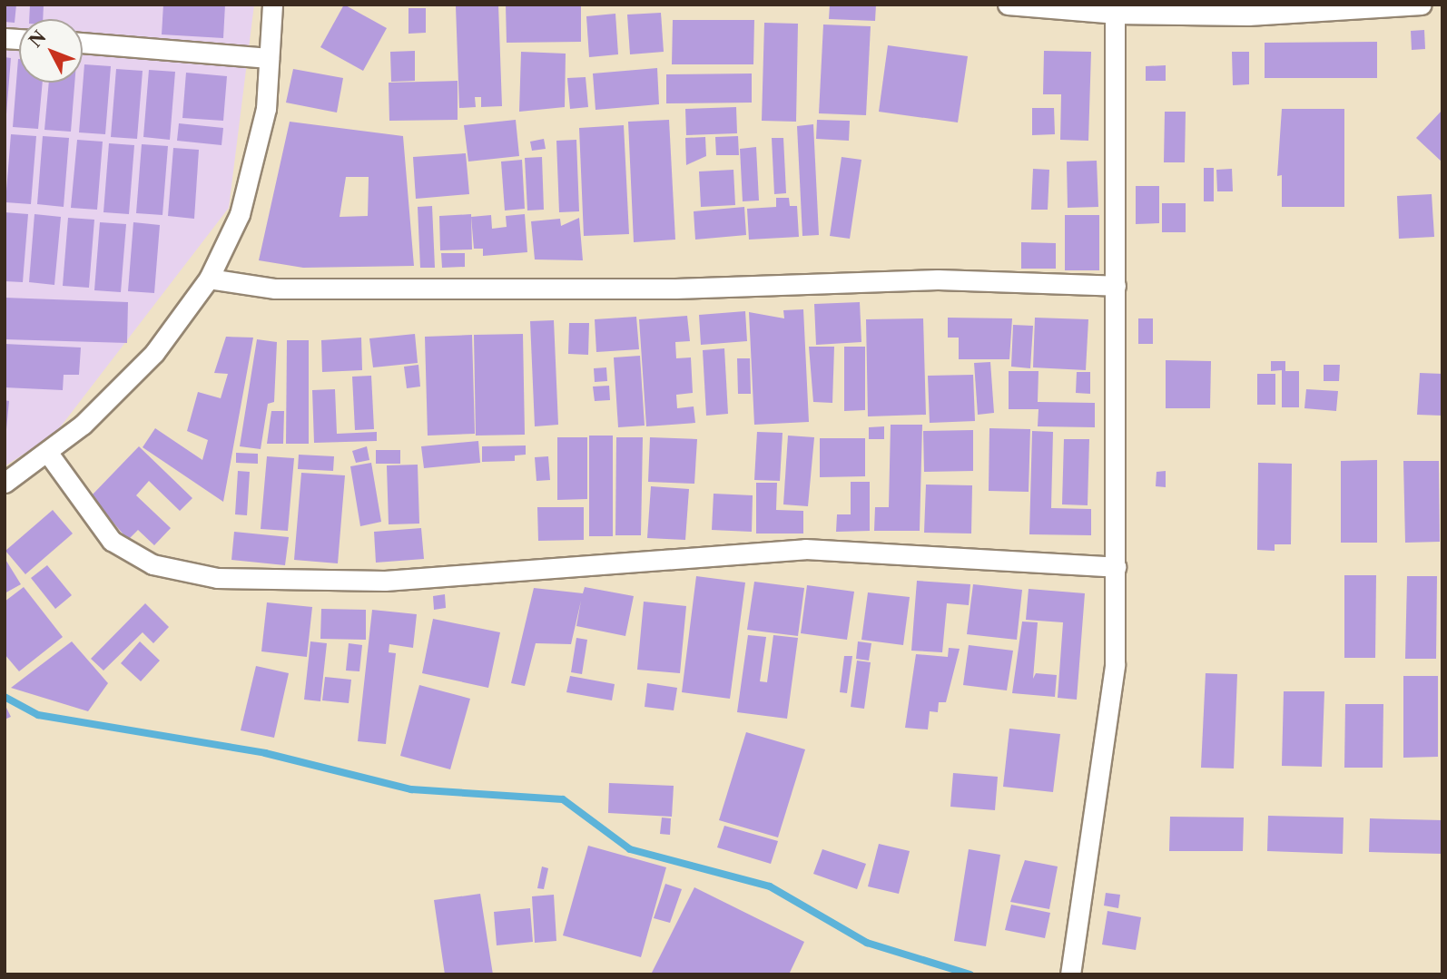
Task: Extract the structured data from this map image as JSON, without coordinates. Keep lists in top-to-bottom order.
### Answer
{
  "north": "top left"
}
